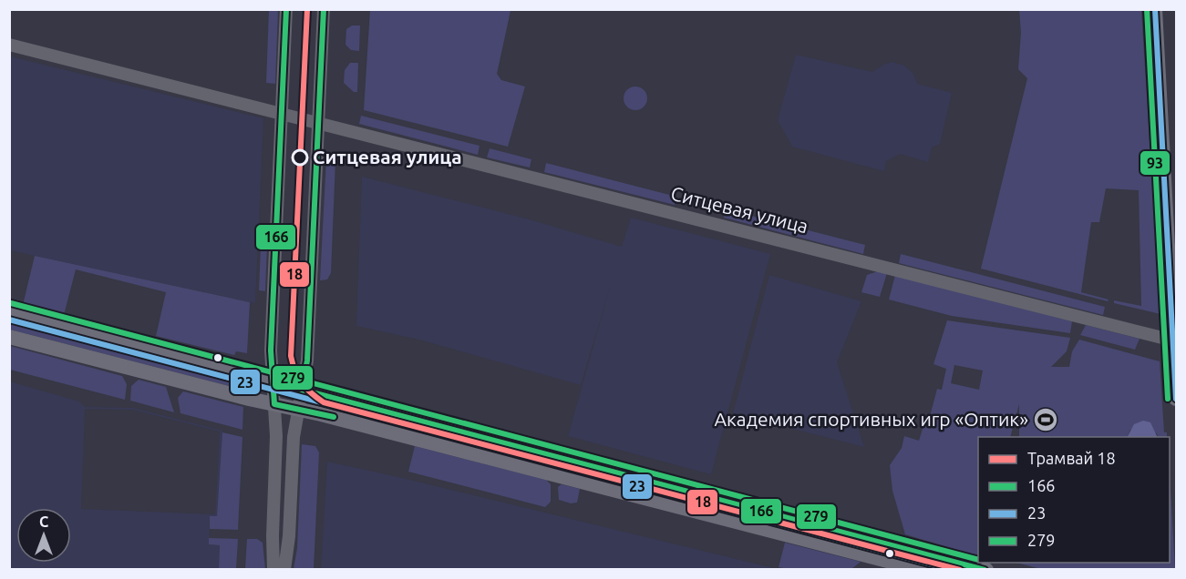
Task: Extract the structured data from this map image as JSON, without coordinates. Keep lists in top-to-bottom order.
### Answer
{
  "streets": {
    "street": ["Ситцевая улица"]
  },
  "places": {
    "other": ["Ситцевая улица"],
    "sports": ["Академия спортивных игр «Оптик»"]
  },
  "lines": [
    "tram line 18",
    "transit line 166",
    "transit line 93",
    "transit line 279",
    "transit line 23"
  ],
  "legend": [
    "Трамвай 18",
    "166",
    "23",
    "279"
  ],
  "north": "top"
}
